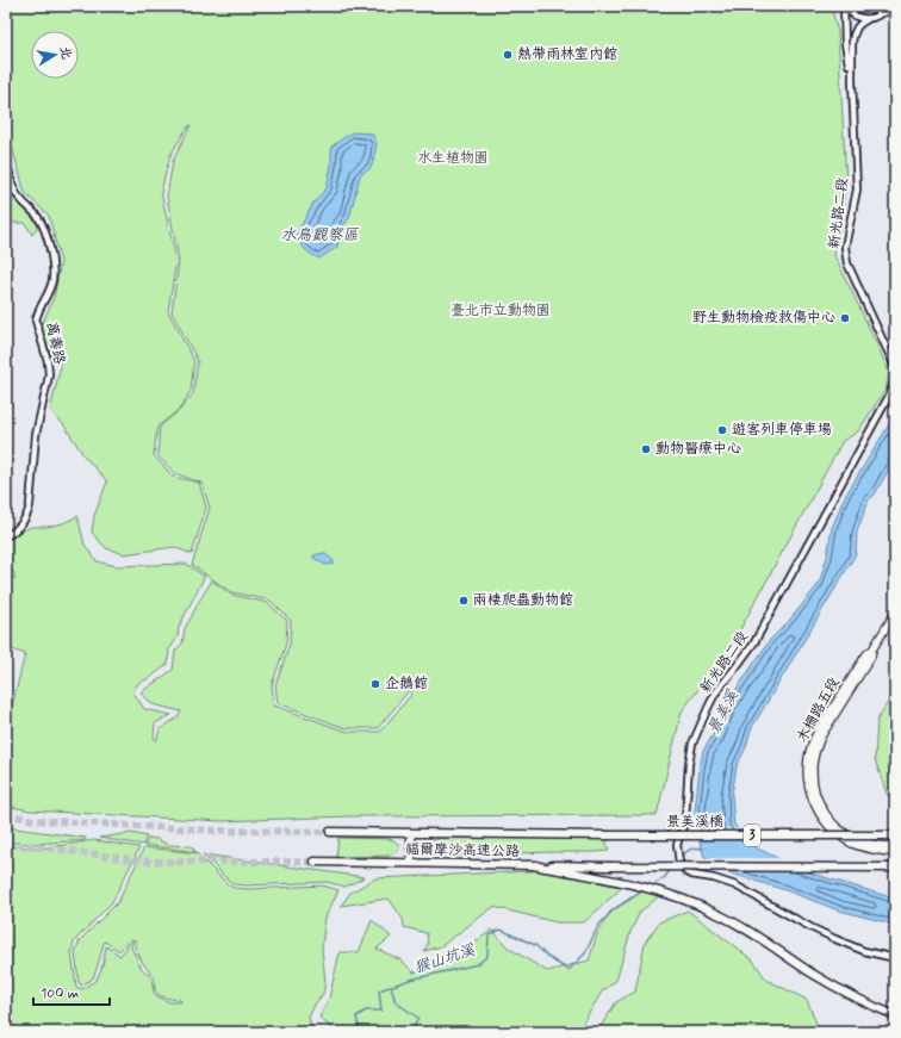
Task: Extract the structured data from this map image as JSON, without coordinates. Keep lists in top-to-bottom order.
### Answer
{
  "streets": {
    "highway": ["景美溪橋", "3", "福爾摩沙高速公路"],
    "main road": ["木柵路五段"],
    "street": ["新光路二段", "萬壽路"]
  },
  "crossings": [
    ["景美溪橋", "福爾摩沙高速公路"]
  ],
  "water": ["水鳥觀察區", "景美溪", "猴山坑溪"],
  "parks": ["水生植物園", "臺北市立動物園"],
  "places": [
    "熱帶雨林室內館",
    "野生動物檢疫救傷中心",
    "遊客列車停車場",
    "動物醫療中心",
    "兩棲爬蟲動物館",
    "企鵝館"
  ],
  "scale_bar": "100 m",
  "north": "right"
}
